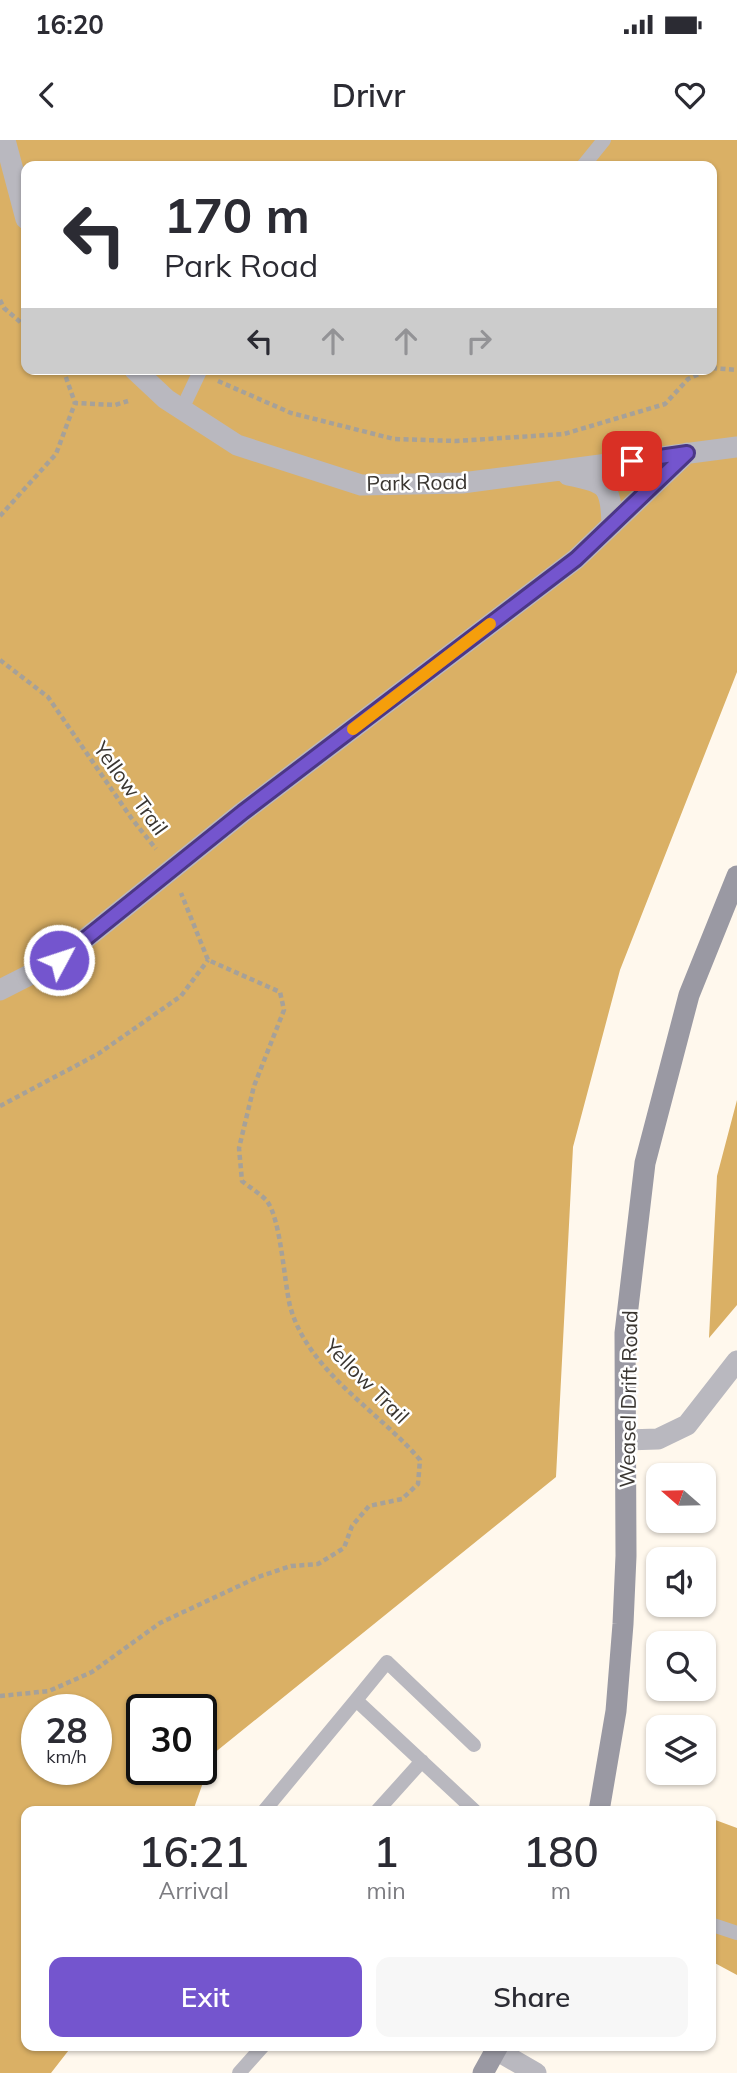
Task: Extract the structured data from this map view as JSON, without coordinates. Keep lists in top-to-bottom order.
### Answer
{
  "streets": {
    "street": ["Park Road", "Weasel Drift Road"],
    "path": ["Yellow Trail"]
  },
  "north": "left",
  "page": {
    "status": "16:20",
    "header": "Drivr",
    "turn": ["170 m", "Park Road"],
    "speed": "28 km/h",
    "limit": "30",
    "eta": [
      "16:21",
      "Arrival",
      "1",
      "min",
      "180",
      "m"
    ],
    "buttons": ["Exit", "Share"]
  }
}
